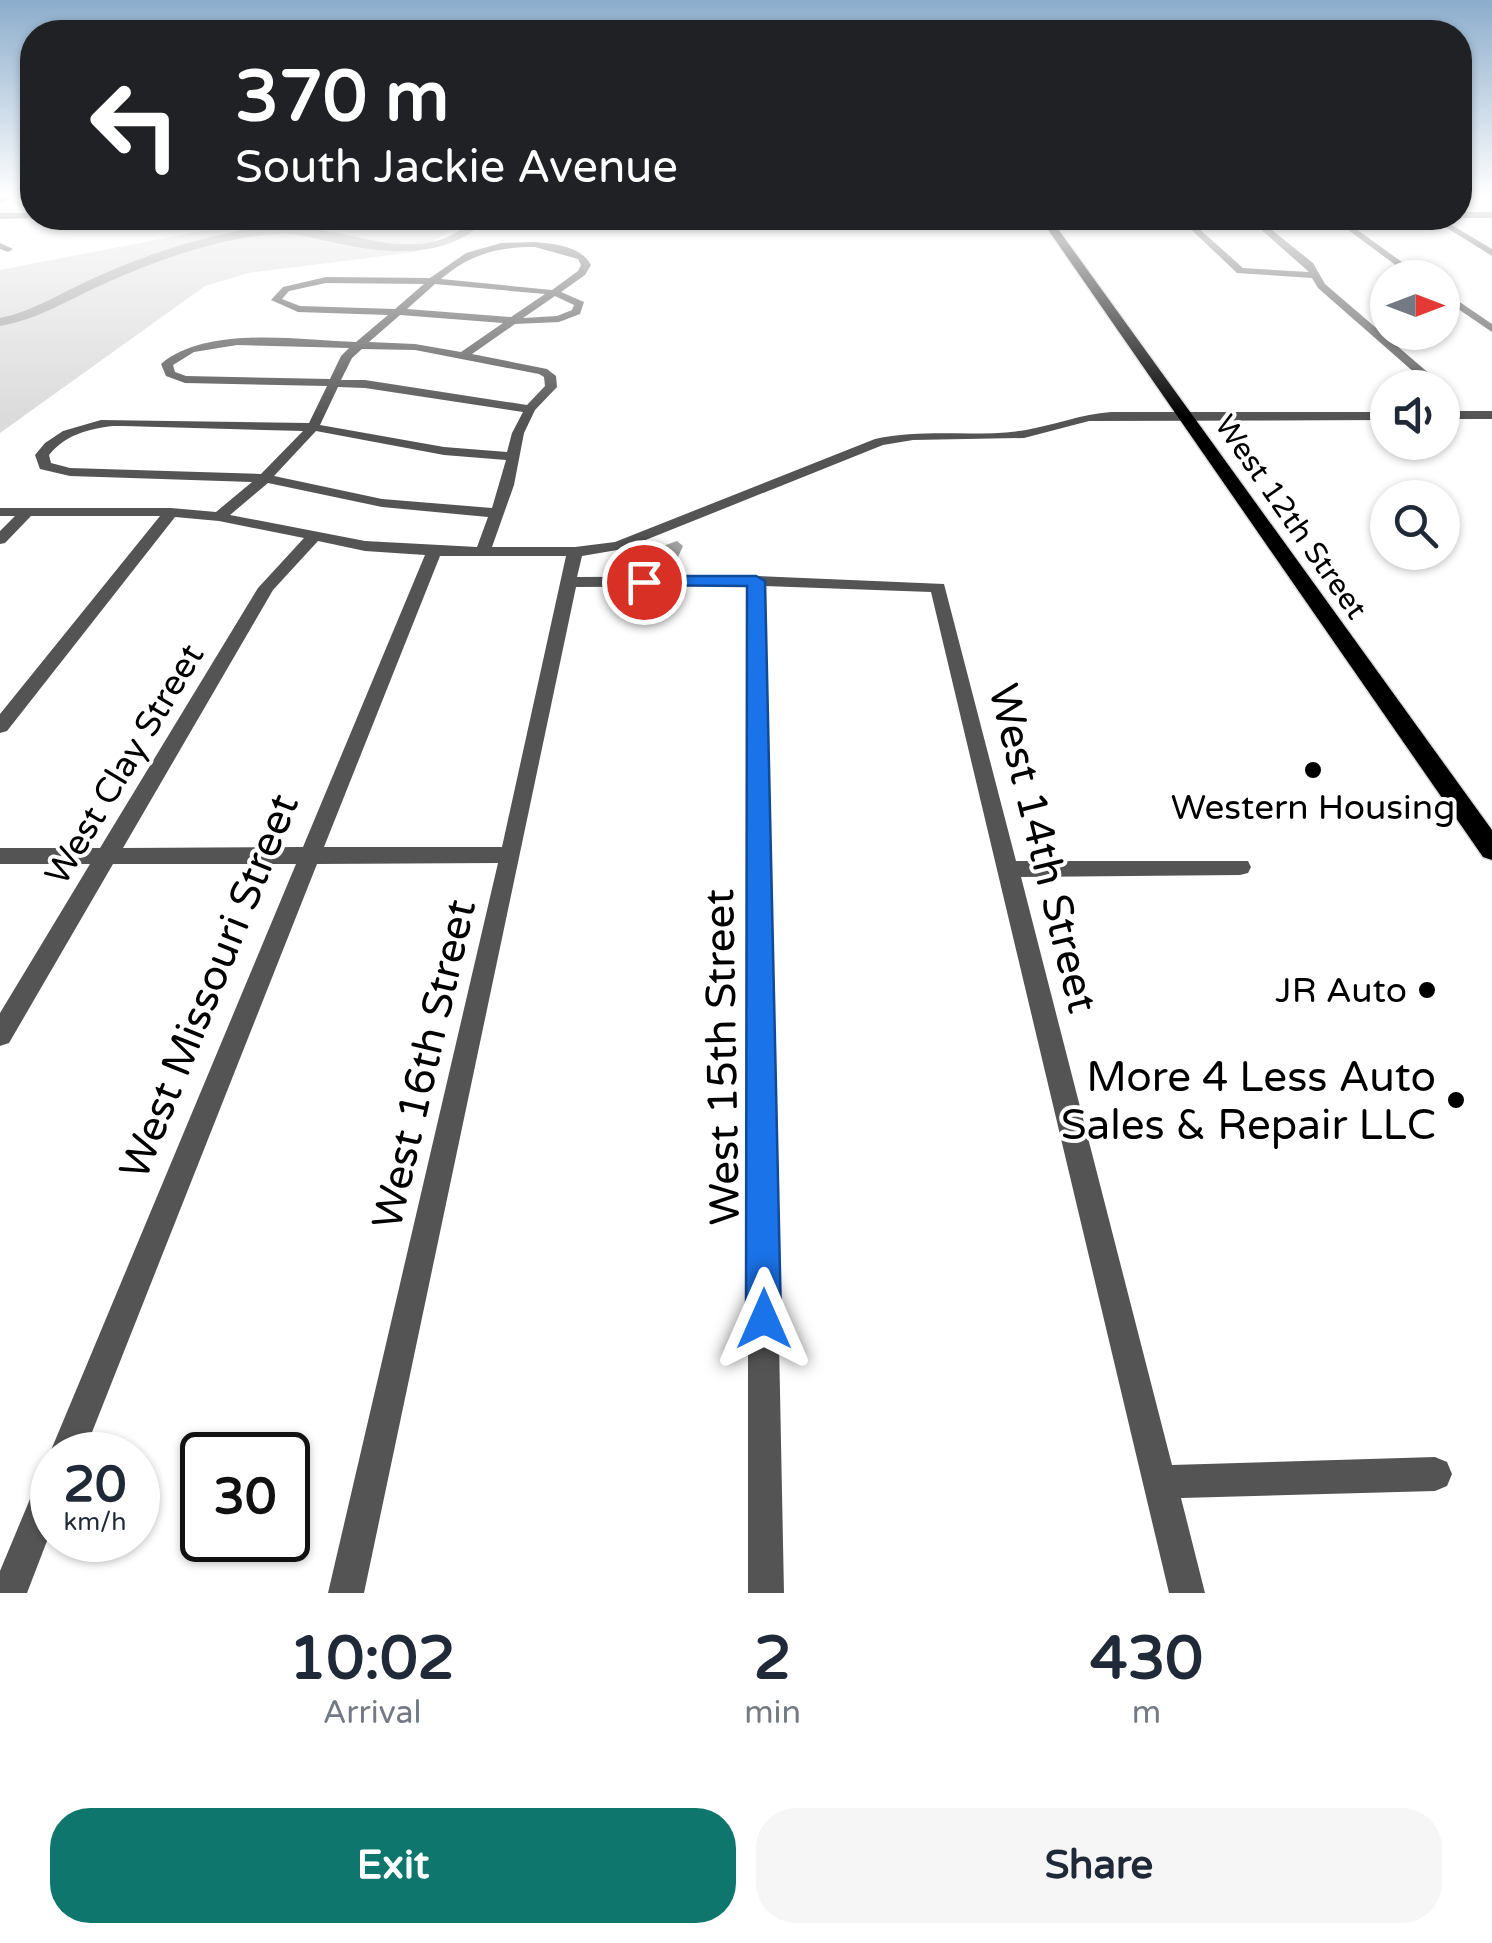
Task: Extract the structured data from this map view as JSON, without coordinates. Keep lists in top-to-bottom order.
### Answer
{
  "streets": {
    "main road": ["West 12th Street"],
    "street": [
      "West Clay Street",
      "West 14th Street",
      "West Missouri Street",
      "West 15th Street",
      "West 16th Street"
    ]
  },
  "crossings": [
    ["West 14th Street", "West 15th Street"]
  ],
  "places": ["Western Housing", "JR Auto", "More 4 Less Auto Sales & Repair LLC"],
  "north": "right",
  "page": {
    "turn": ["370 m", "South Jackie Avenue"],
    "speed": "20 km/h",
    "limit": "30",
    "eta": [
      "10:02",
      "Arrival",
      "2",
      "min",
      "430",
      "m"
    ],
    "buttons": ["Exit", "Share"]
  }
}
